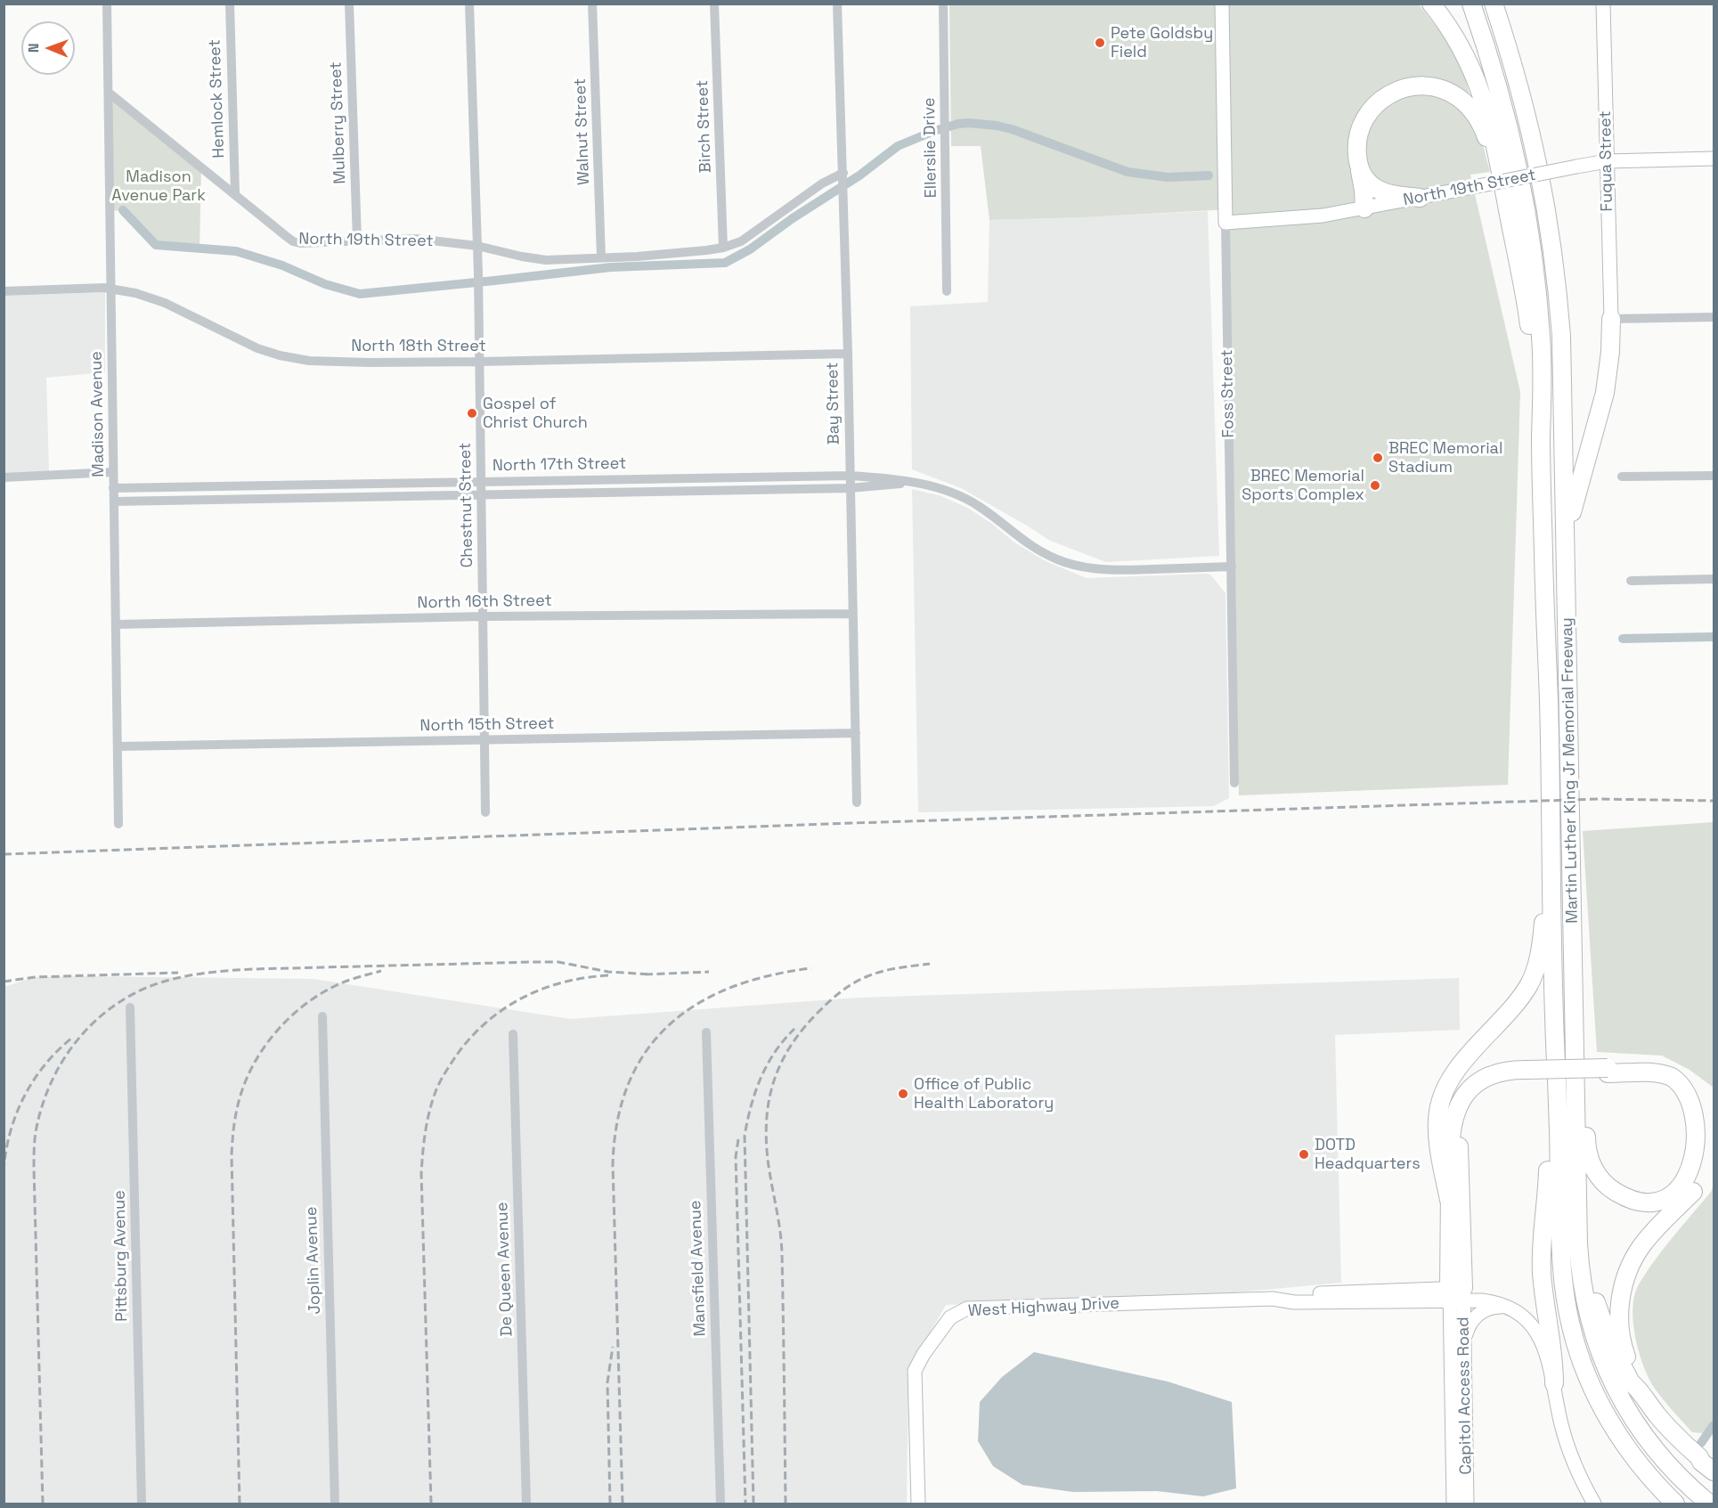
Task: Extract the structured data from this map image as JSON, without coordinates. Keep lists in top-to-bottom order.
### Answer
{
  "streets": {
    "highway": ["Martin Luther King Jr Memorial Freeway"],
    "street": [
      "Hemlock Street",
      "Mulberry Street",
      "Birch Street",
      "Walnut Street",
      "Ellerslie Drive",
      "Fuqua Street",
      "North 19th Street",
      "North 18th Street",
      "Foss Street",
      "Bay Street",
      "Madison Avenue",
      "North 17th Street",
      "Chestnut Street",
      "North 16th Street",
      "North 15th Street",
      "Pittsburg Avenue",
      "Joplin Avenue",
      "Mansfield Avenue",
      "De Queen Avenue",
      "West Highway Drive",
      "Capitol Access Road"
    ]
  },
  "crossings": [
    ["Hemlock Street", "North 19th Street"],
    ["Mulberry Street", "North 19th Street"],
    ["Birch Street", "North 19th Street"],
    ["Walnut Street", "North 19th Street"],
    ["Fuqua Street", "North 19th Street"],
    ["North 19th Street", "Foss Street"],
    ["North 19th Street", "Bay Street"],
    ["North 19th Street", "Madison Avenue"],
    ["North 19th Street", "Chestnut Street"],
    ["North 18th Street", "Bay Street"],
    ["North 18th Street", "Madison Avenue"],
    ["North 18th Street", "Chestnut Street"],
    ["Foss Street", "North 17th Street"],
    ["Bay Street", "North 17th Street"],
    ["Bay Street", "North 16th Street"],
    ["Bay Street", "North 15th Street"],
    ["Madison Avenue", "North 17th Street"],
    ["Madison Avenue", "North 16th Street"],
    ["Madison Avenue", "North 15th Street"],
    ["North 17th Street", "Chestnut Street"],
    ["Chestnut Street", "North 16th Street"],
    ["Chestnut Street", "North 15th Street"],
    ["West Highway Drive", "Capitol Access Road"]
  ],
  "parks": ["Madison Avenue Park"],
  "places": [
    "Pete Goldsby Field",
    "Gospel of Christ Church",
    "BREC Memorial Stadium",
    "BREC Memorial Sports Complex",
    "Office of Public Health Laboratory",
    "DOTD Headquarters"
  ],
  "north": "left"
}
